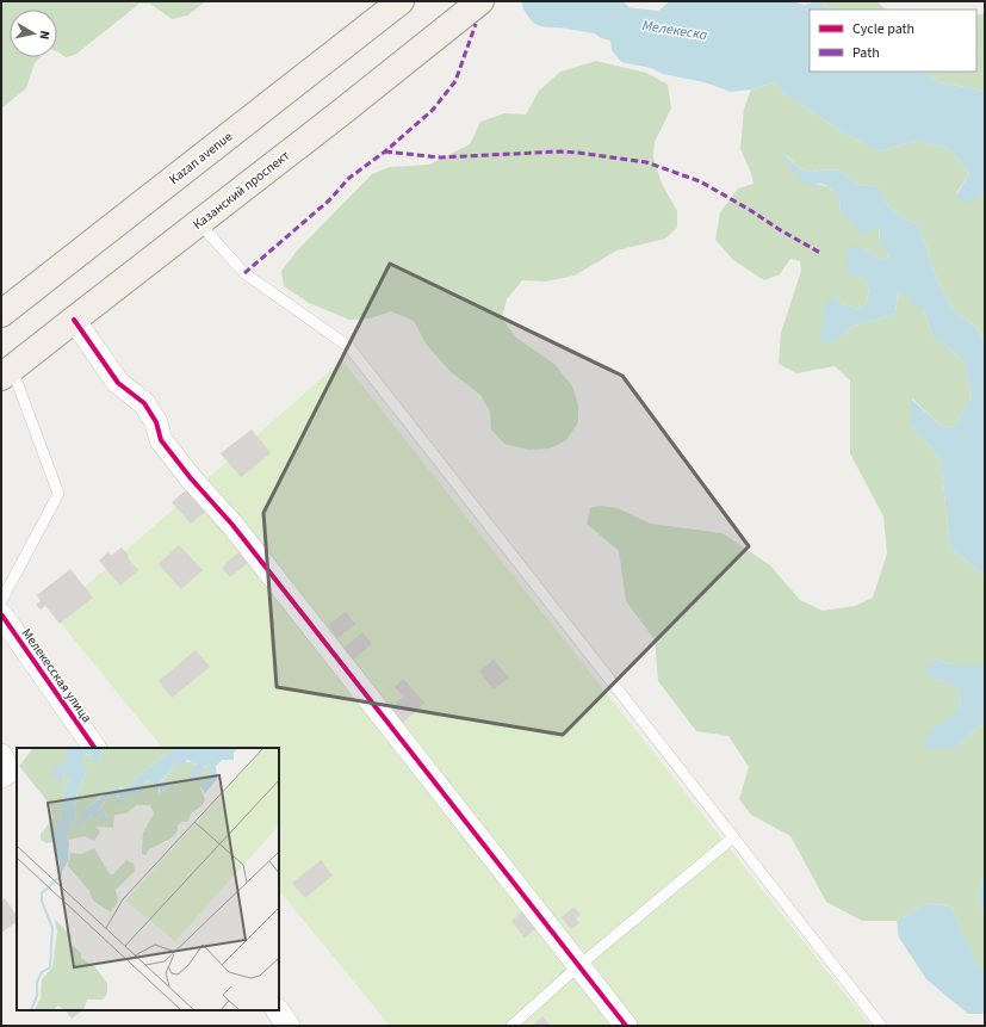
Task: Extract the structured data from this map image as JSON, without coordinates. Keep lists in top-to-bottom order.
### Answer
{
  "streets": {
    "main road": ["Kazan avenue", "Казанский проспект"],
    "street": ["Мелекесская улица"]
  },
  "water": ["Мелекеска"],
  "legend": ["Cycle path", "Path"],
  "north": "right"
}
